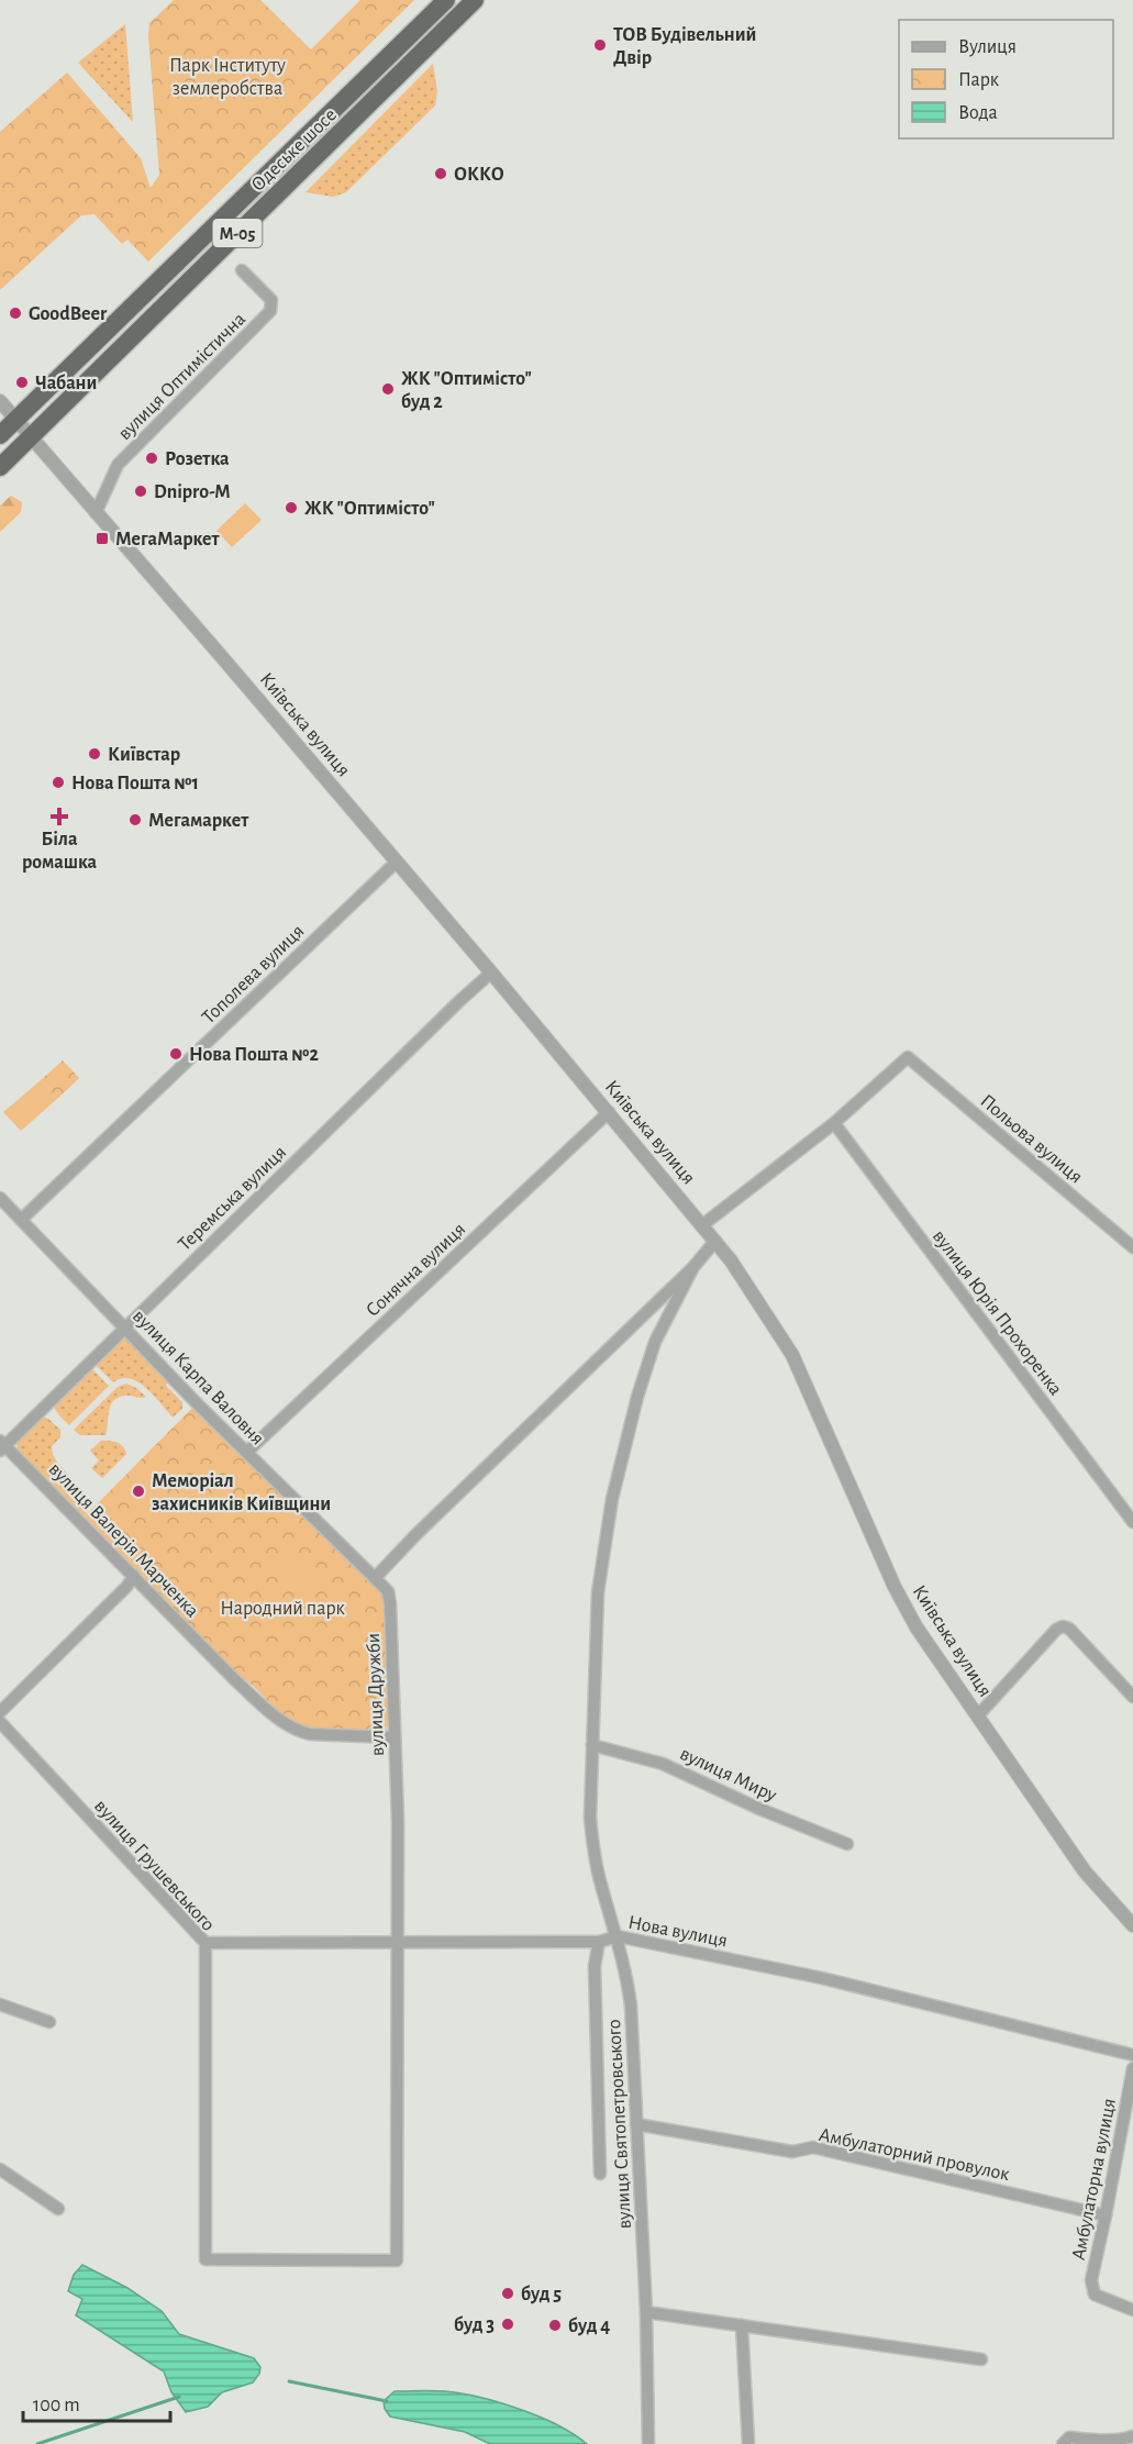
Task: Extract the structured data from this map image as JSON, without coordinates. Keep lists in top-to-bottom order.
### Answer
{
  "streets": {
    "highway": ["Одеське шосе", "М-05"],
    "street": [
      "вулиця Оптимістична",
      "Київська вулиця",
      "Тополева вулиця",
      "Польова вулиця",
      "Теремська вулиця",
      "Сонячна вулиця",
      "вулиця Юрія Прохоренка",
      "вулиця Карпа Валовня",
      "вулиця Валерія Марченка",
      "вулиця Дружби",
      "вулиця Миру",
      "вулиця Грушевського",
      "Нова вулиця",
      "вулиця Святопетровського",
      "Амбулаторний провулок",
      "Амбулаторна вулиця"
    ]
  },
  "crossings": [
    ["Одеське шосе", "Київська вулиця"],
    ["вулиця Оптимістична", "Київська вулиця"],
    ["Київська вулиця", "Тополева вулиця"],
    ["Київська вулиця", "Теремська вулиця"],
    ["Київська вулиця", "Сонячна вулиця"],
    ["Тополева вулиця", "вулиця Карпа Валовня"],
    ["Польова вулиця", "вулиця Юрія Прохоренка"],
    ["Теремська вулиця", "вулиця Карпа Валовня"],
    ["Теремська вулиця", "вулиця Валерія Марченка"],
    ["Сонячна вулиця", "вулиця Карпа Валовня"],
    ["вулиця Карпа Валовня", "вулиця Дружби"],
    ["вулиця Валерія Марченка", "вулиця Дружби"],
    ["вулиця Дружби", "вулиця Грушевського"],
    ["вулиця Дружби", "Нова вулиця"],
    ["вулиця Миру", "вулиця Святопетровського"],
    ["вулиця Грушевського", "Нова вулиця"],
    ["Нова вулиця", "вулиця Святопетровського"],
    ["вулиця Святопетровського", "Амбулаторний провулок"],
    ["Амбулаторний провулок", "Амбулаторна вулиця"]
  ],
  "parks": ["Парк Інституту землеробства", "Народний парк"],
  "places": {
    "other": [
      "ТОВ Будівельний Двір",
      "ОККО",
      "GoodBeer",
      "Чабани",
      "ЖК \"Оптимісто\" буд 2",
      "Розетка",
      "Dnipro-M",
      "ЖК \"Оптимісто\"",
      "Київстар",
      "Нова Пошта №1",
      "Мегамаркет",
      "Нова Пошта №2",
      "Меморіал захисників Київщини",
      "буд 5",
      "буд 3",
      "буд 4"
    ],
    "transit": ["МегаМаркет"],
    "health": ["Біла ромашка"]
  },
  "legend": ["Вулиця", "Парк", "Вода"],
  "scale_bar": "100 m"
}
